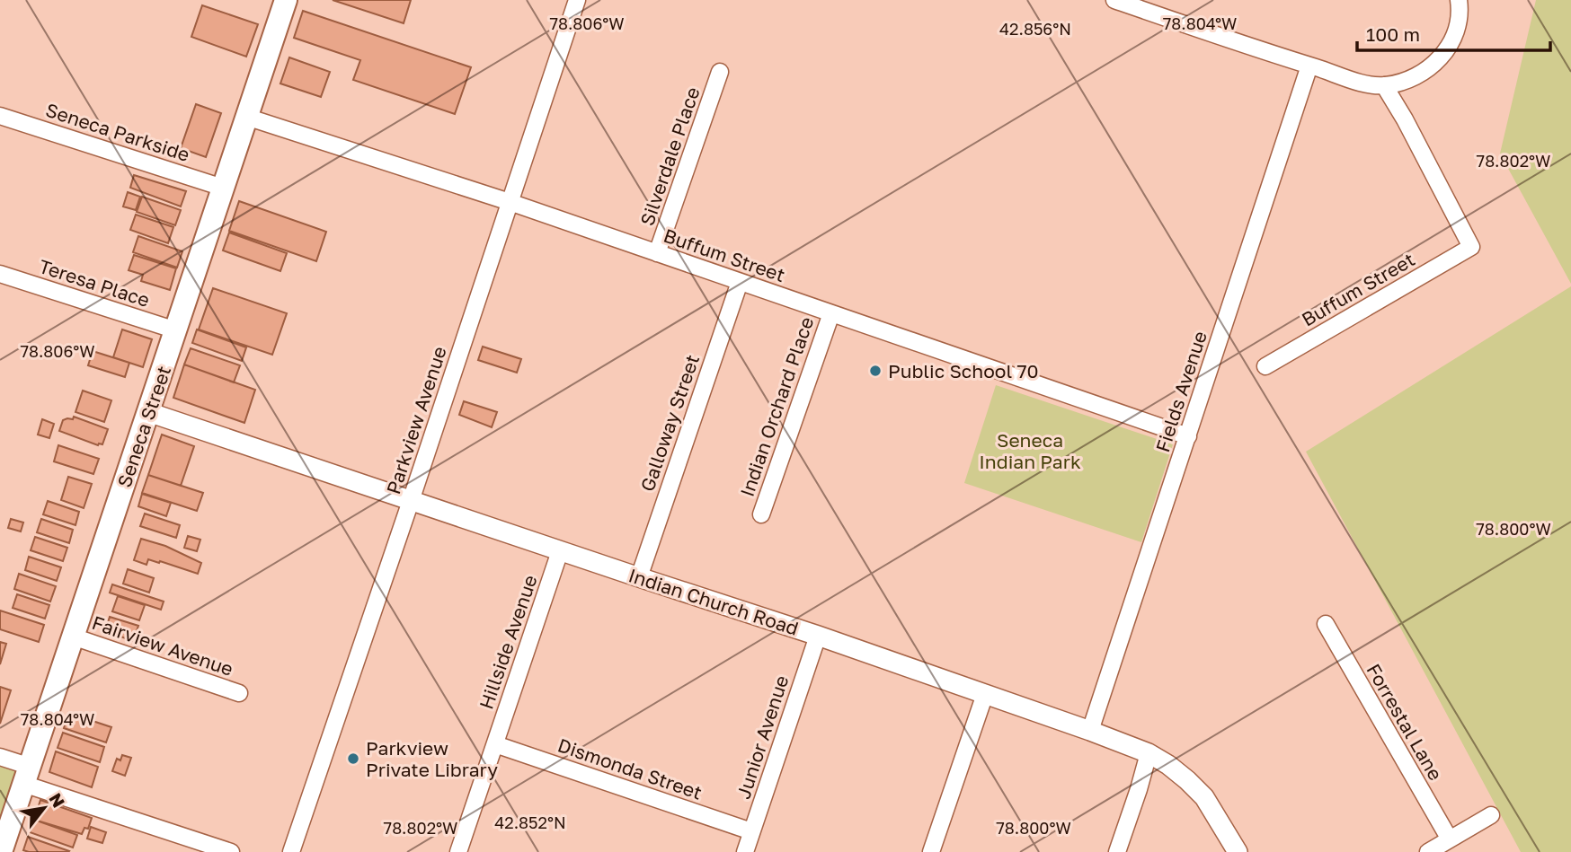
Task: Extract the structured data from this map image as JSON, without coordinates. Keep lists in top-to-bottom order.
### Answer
{
  "streets": {
    "main road": ["Seneca Street"],
    "street": [
      "Seneca Parkside",
      "Silverdale Place",
      "Buffum Street",
      "Teresa Place",
      "Fields Avenue",
      "Indian Orchard Place",
      "Parkview Avenue",
      "Galloway Street",
      "Indian Church Road",
      "Hillside Avenue",
      "Fairview Avenue",
      "Forrestal Lane",
      "Junior Avenue",
      "Dismonda Street"
    ]
  },
  "crossings": [
    ["Seneca Parkside", "Seneca Street"],
    ["Silverdale Place", "Buffum Street"],
    ["Buffum Street", "Fields Avenue"],
    ["Buffum Street", "Indian Orchard Place"],
    ["Buffum Street", "Parkview Avenue"],
    ["Buffum Street", "Galloway Street"],
    ["Buffum Street", "Seneca Street"],
    ["Teresa Place", "Seneca Street"],
    ["Fields Avenue", "Indian Church Road"],
    ["Parkview Avenue", "Indian Church Road"],
    ["Galloway Street", "Indian Church Road"],
    ["Seneca Street", "Indian Church Road"],
    ["Seneca Street", "Fairview Avenue"],
    ["Indian Church Road", "Hillside Avenue"],
    ["Indian Church Road", "Junior Avenue"],
    ["Hillside Avenue", "Dismonda Street"],
    ["Junior Avenue", "Dismonda Street"]
  ],
  "parks": ["Seneca Indian Park"],
  "places": ["Public School 70", "Parkview Private Library"],
  "scale_bar": "100 m",
  "north": "top right",
  "coordinates": [
    "78.806°W",
    "78.804°W",
    "42.856°N",
    "78.802°W",
    "78.800°W",
    "42.852°N"
  ]
}
